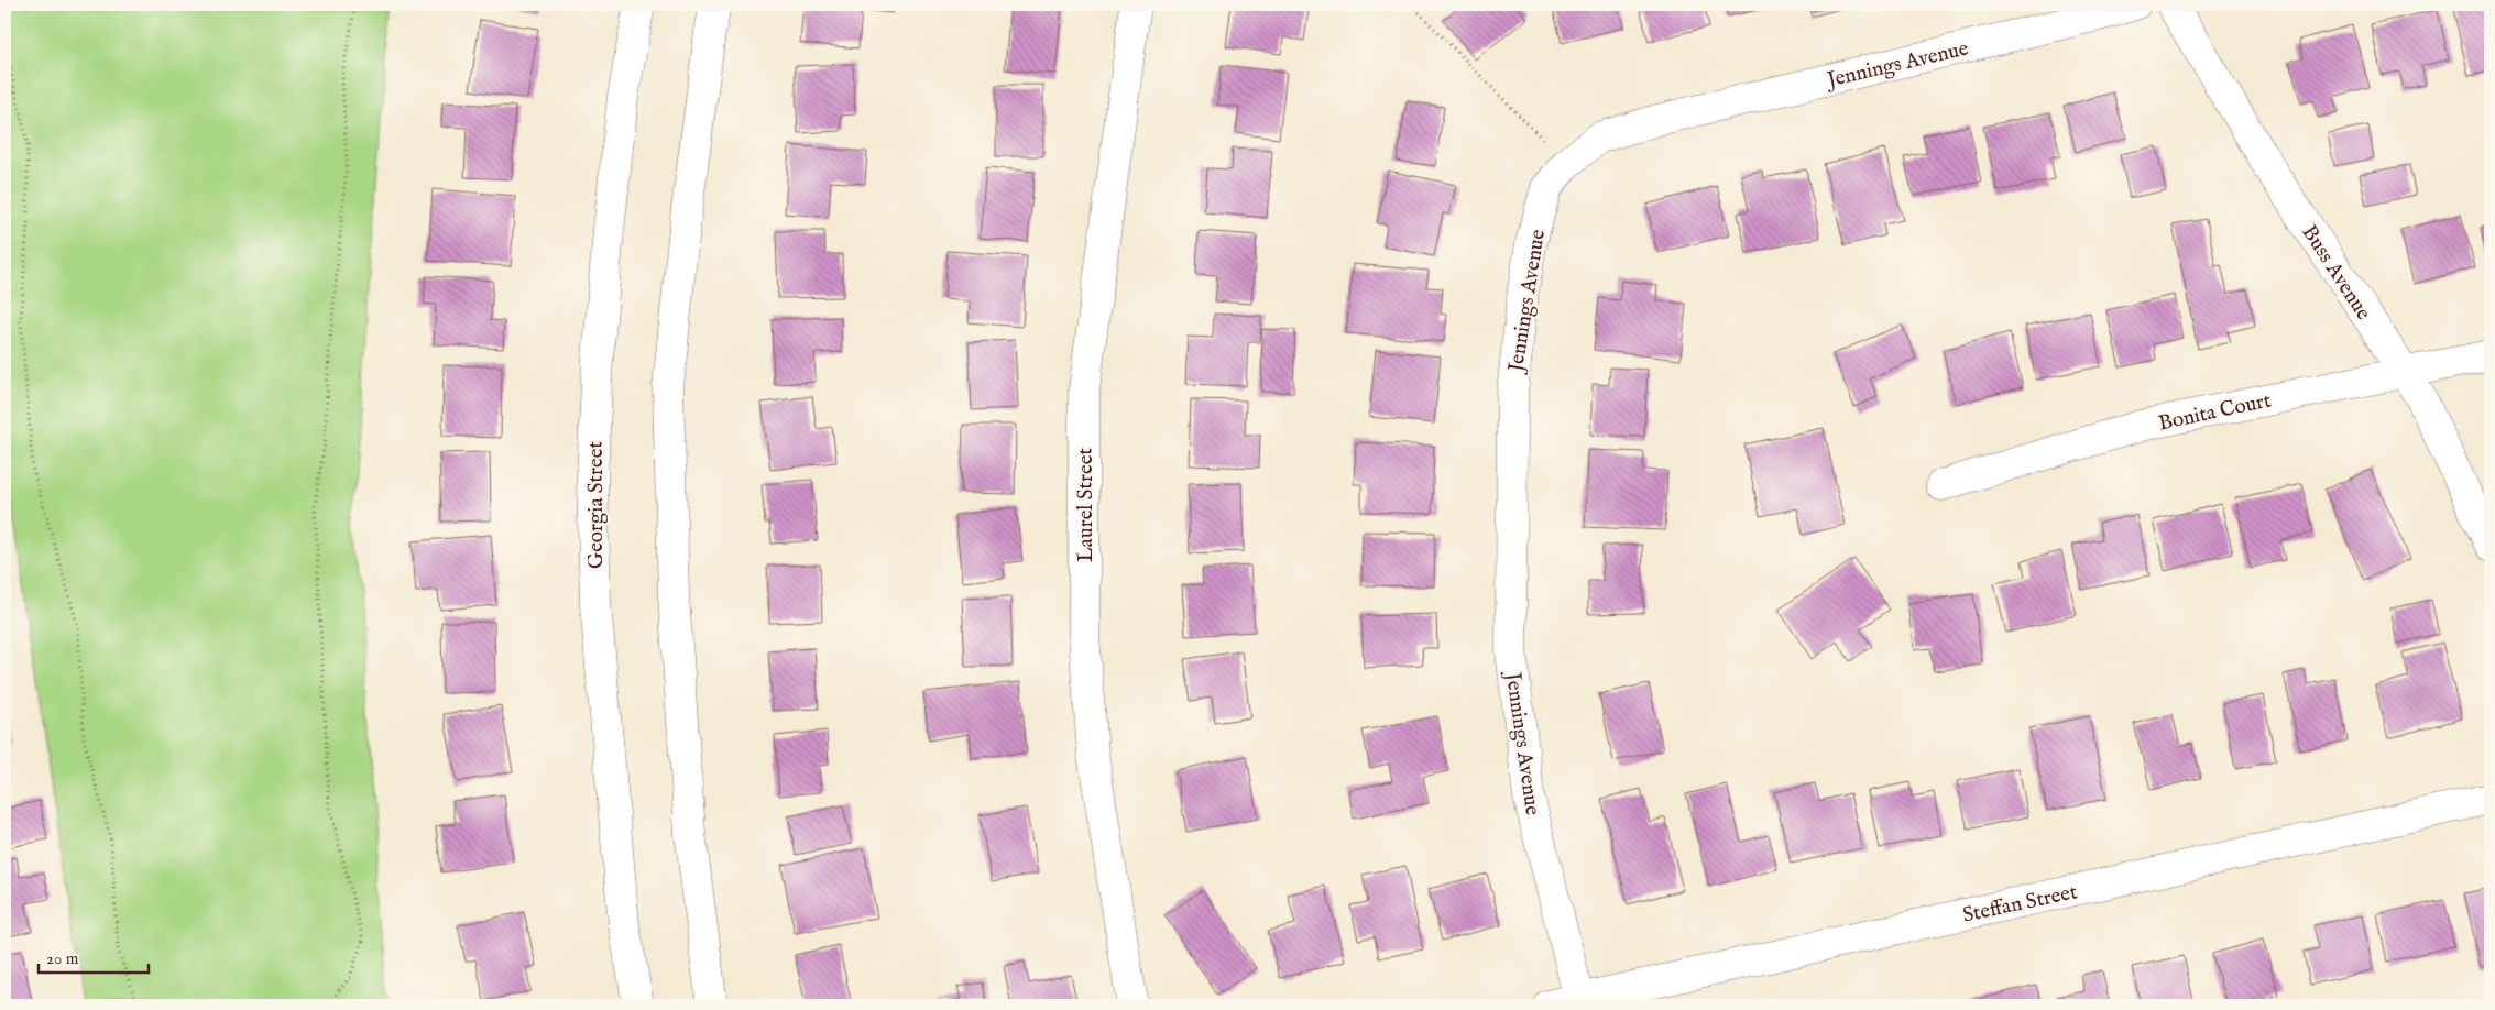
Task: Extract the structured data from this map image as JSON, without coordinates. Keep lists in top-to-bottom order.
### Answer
{
  "streets": {
    "street": [
      "Jennings Avenue",
      "Buss Avenue",
      "Bonita Court",
      "Georgia Street",
      "Laurel Street",
      "Steffan Street"
    ]
  },
  "crossings": [
    ["Jennings Avenue", "Steffan Street"],
    ["Buss Avenue", "Bonita Court"]
  ],
  "scale_bar": "20 m"
}
